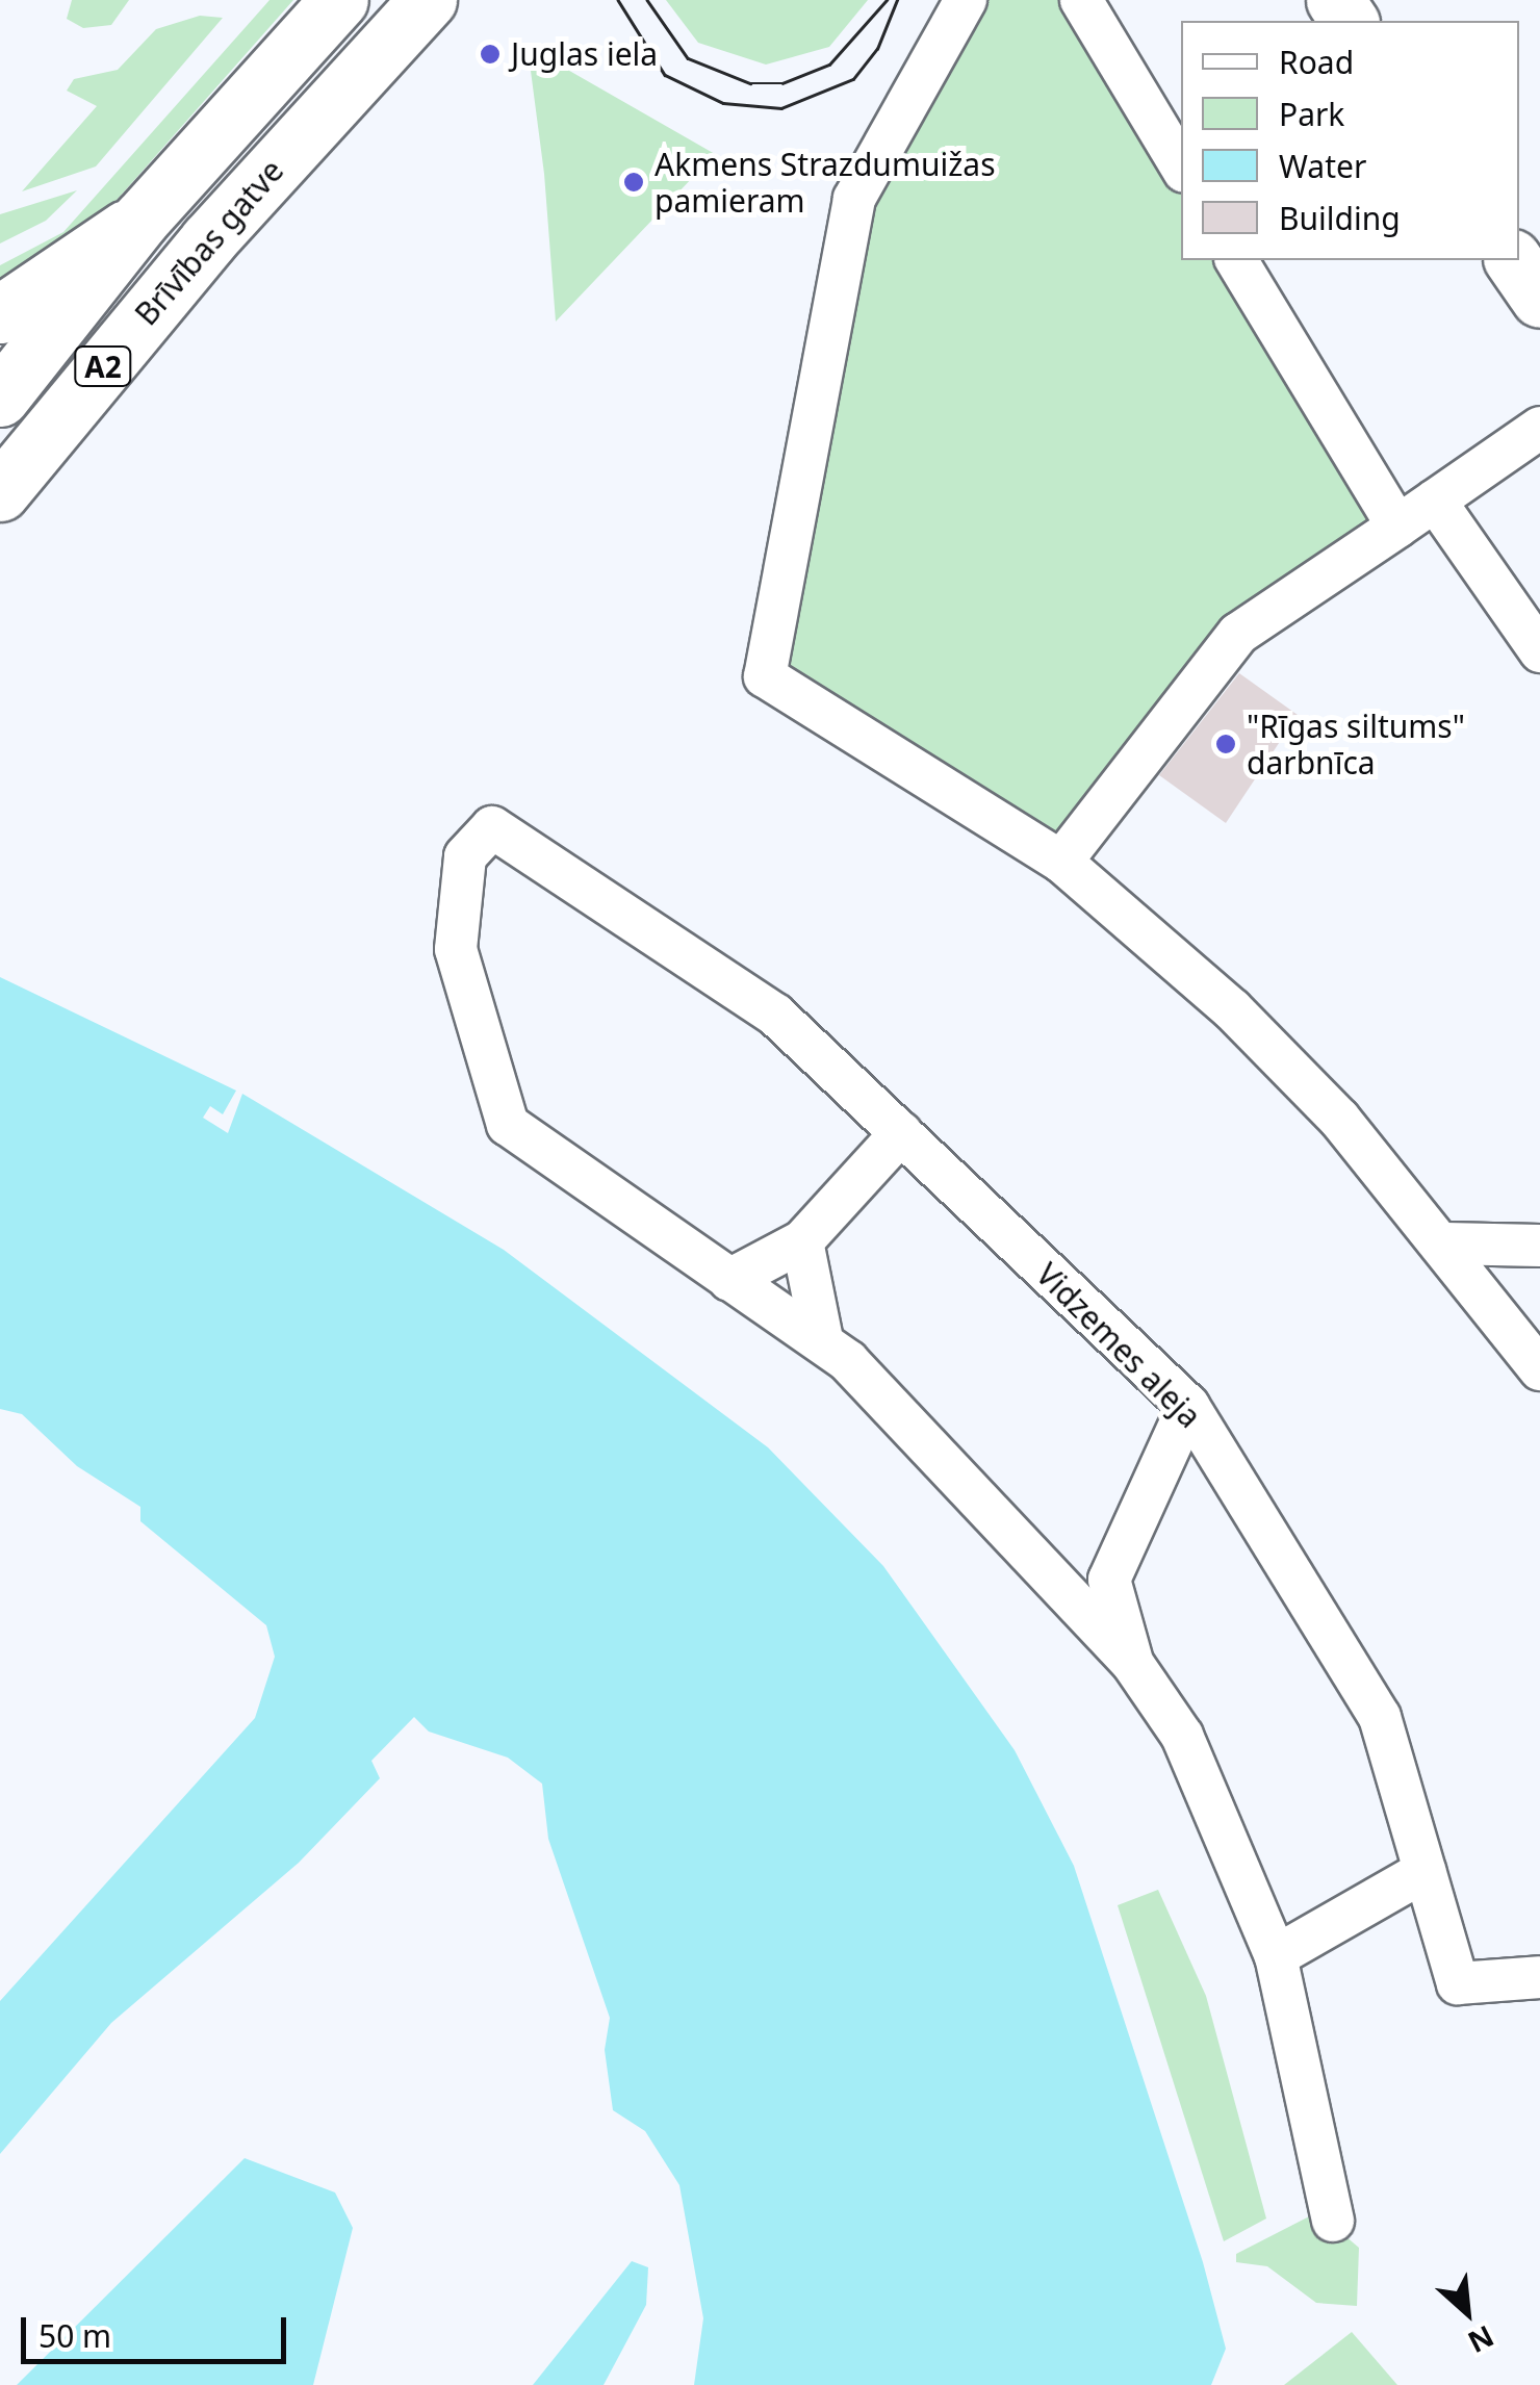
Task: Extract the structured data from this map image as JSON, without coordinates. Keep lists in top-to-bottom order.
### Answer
{
  "streets": {
    "main road": ["Brīvības gatve", "A2"],
    "street": ["Vidzemes aleja"]
  },
  "places": ["Juglas iela", "Akmens Strazdumuižas pamieram", "\"Rīgas siltums\" darbnīca"],
  "legend": [
    "Road",
    "Park",
    "Water",
    "Building"
  ],
  "scale_bar": "50 m",
  "north": "bottom right"
}
